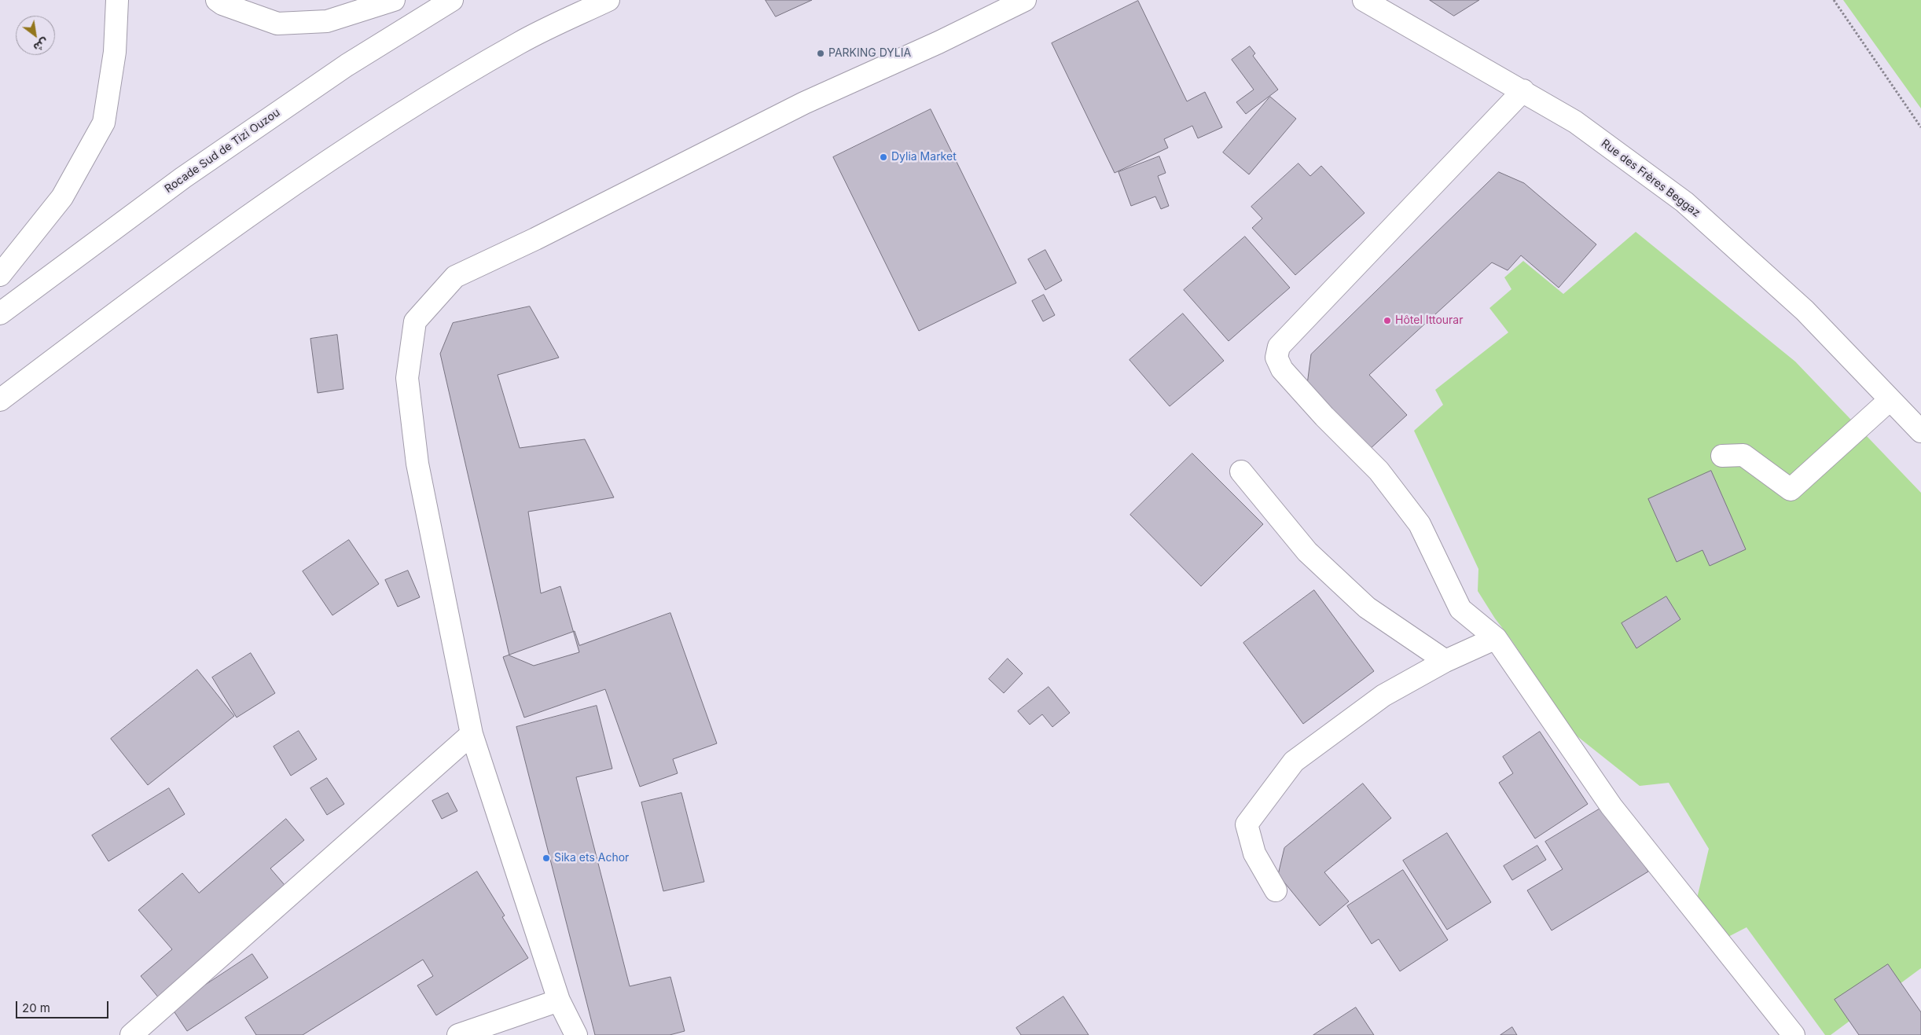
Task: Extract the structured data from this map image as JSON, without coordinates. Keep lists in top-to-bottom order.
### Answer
{
  "streets": {
    "main road": ["Rocade Sud de Tizi Ouzou", "Rue des Frères Beggaz"]
  },
  "places": [
    "PARKING DYLIA",
    "Dylia Market",
    "Hôtel Ittourar",
    "Sika ets Achor"
  ],
  "scale_bar": "20 m",
  "north": "bottom right"
}
